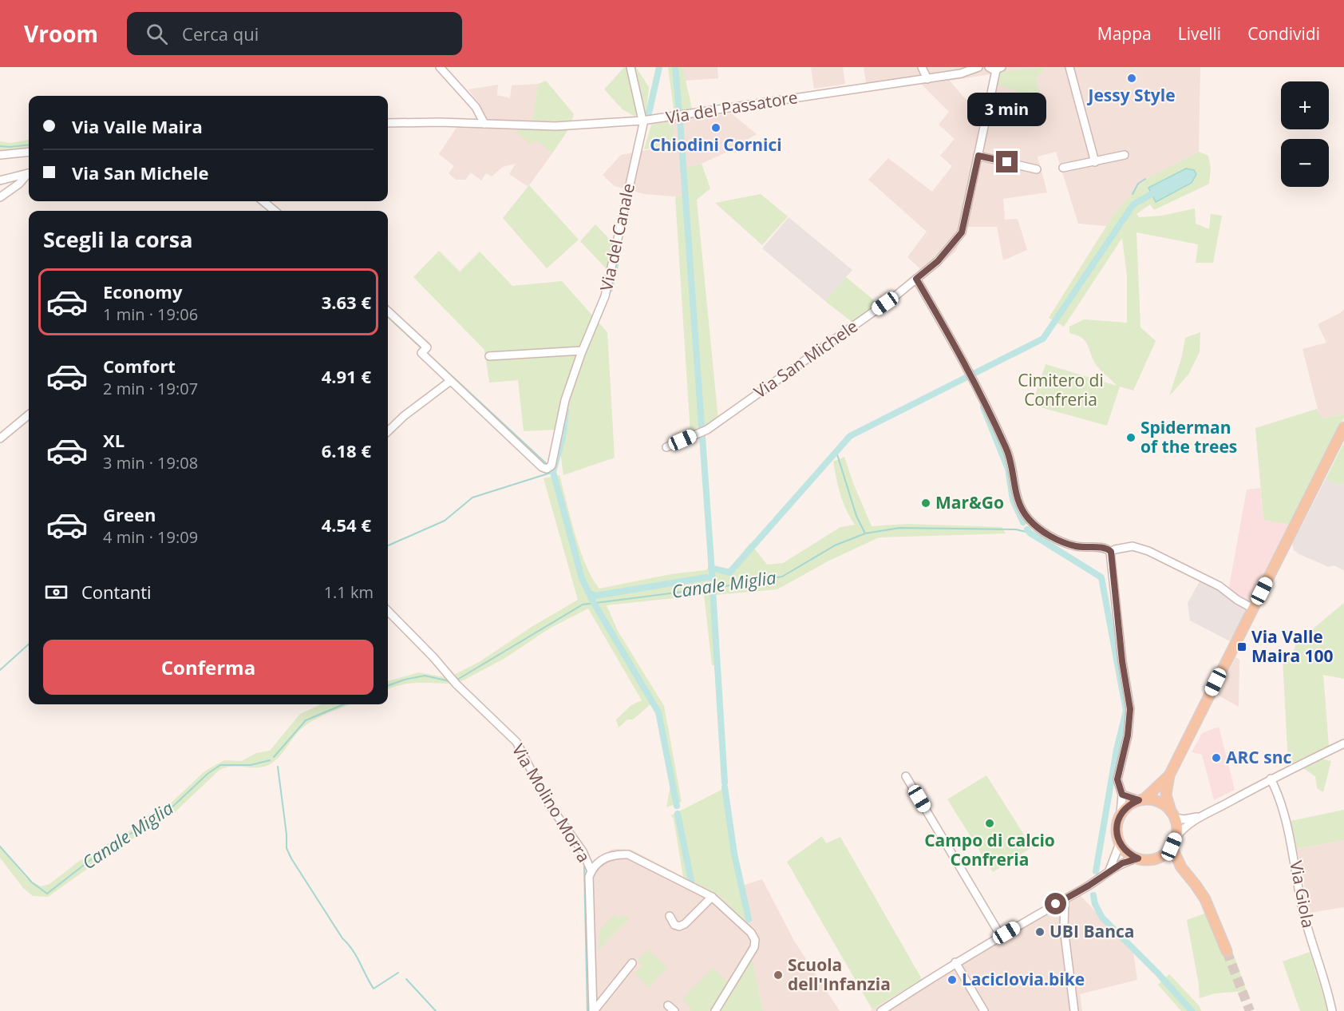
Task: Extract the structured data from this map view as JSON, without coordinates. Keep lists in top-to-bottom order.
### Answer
{
  "streets": {
    "street": [
      "Via del Passatore",
      "Via del Canale",
      "Via San Michele",
      "Via Molino Morra",
      "Via Giola"
    ]
  },
  "crossings": [
    ["Via del Passatore", "Via del Canale"],
    ["Via del Passatore", "Via San Michele"]
  ],
  "water": ["Canale Miglia"],
  "parks": ["Cimitero di Confreria"],
  "places": {
    "other": [
      "Jessy Style",
      "Chiodini Cornici",
      "Spiderman of the trees",
      "Mar&Go",
      "ARC snc",
      "Campo di calcio Confreria",
      "UBI Banca",
      "Scuola dell'Infanzia",
      "Laciclovia.bike"
    ],
    "transit": ["Via Valle Maira 100"]
  },
  "page": {
    "header": "Vroom",
    "search": "Cerca qui",
    "nav": ["Mappa", "Livelli", "Condividi"],
    "map_buttons": ["+", "−"],
    "bubble": "3 min",
    "banner": ["Via Valle Maira", "Via San Michele"],
    "heading": "Scegli la corsa",
    "list": [
      {
        "name": "Economy",
        "note": "1 min · 19:06",
        "value": "3.63 €"
      },
      {
        "name": "Comfort",
        "note": "2 min · 19:07",
        "value": "4.91 €"
      },
      {
        "name": "XL",
        "note": "3 min · 19:08",
        "value": "6.18 €"
      },
      {
        "name": "Green",
        "note": "4 min · 19:09",
        "value": "4.54 €"
      }
    ],
    "pay": ["Contanti", "1.1 km"],
    "buttons": "Conferma"
  }
}
